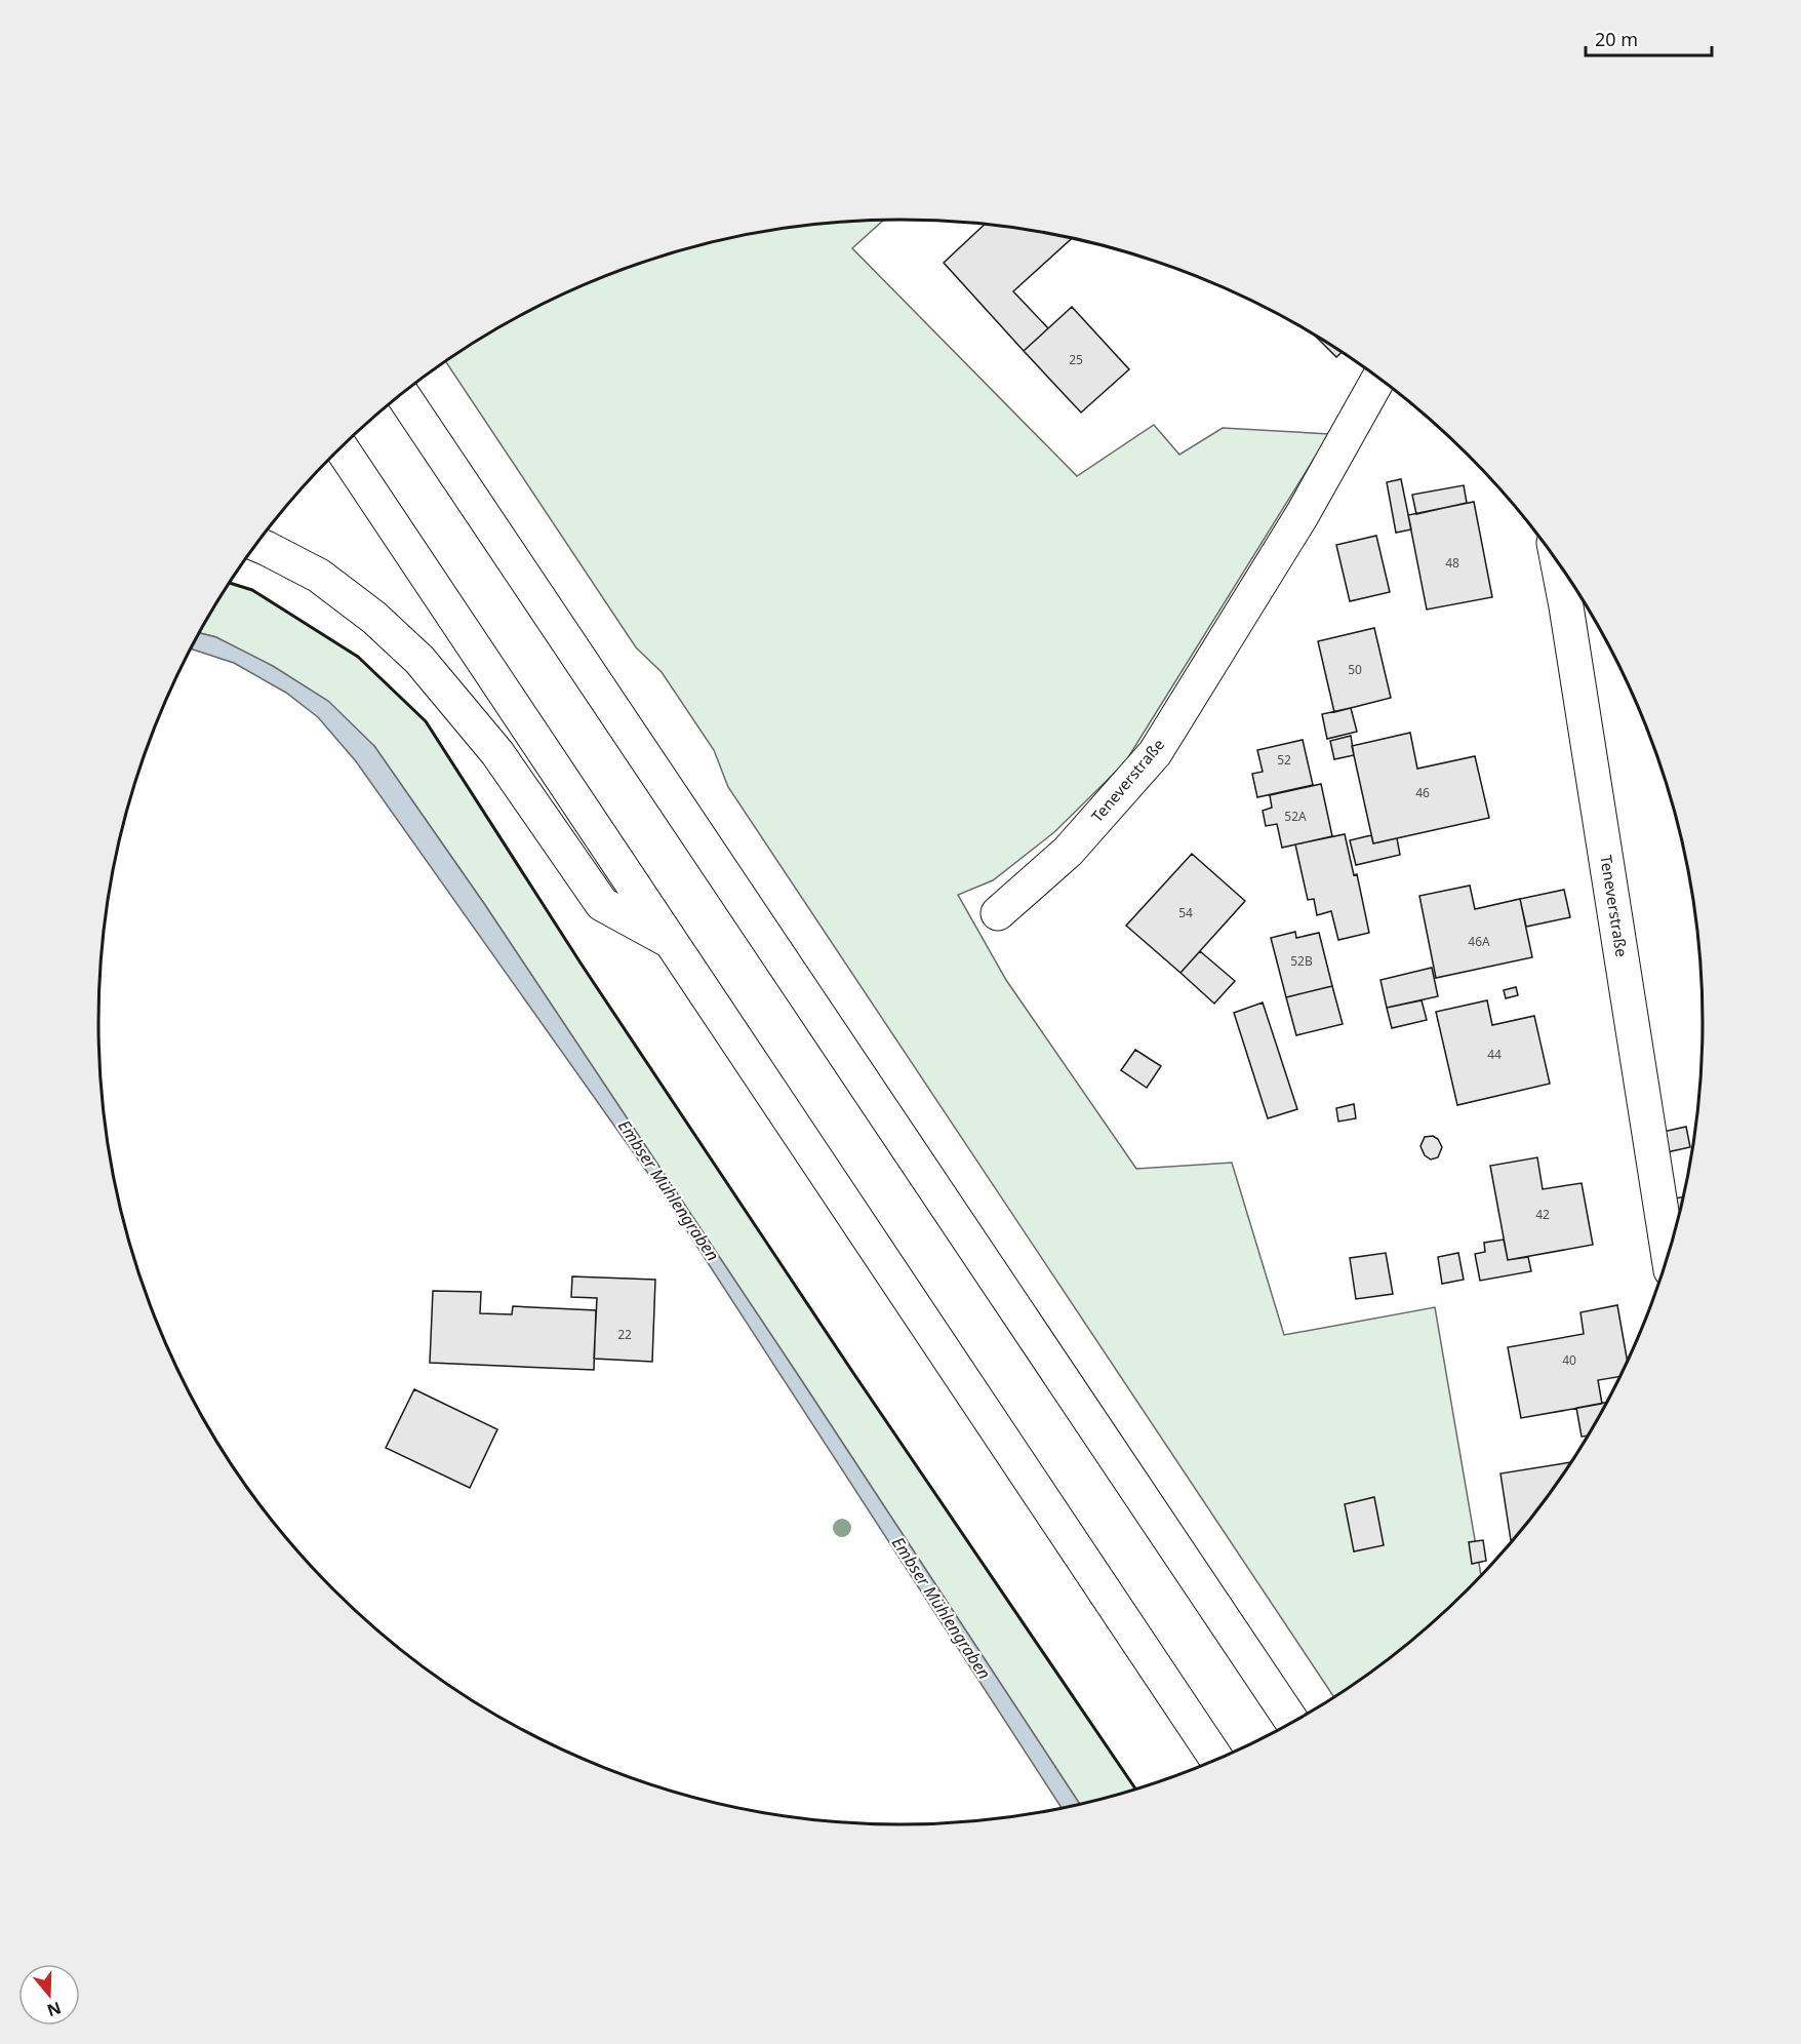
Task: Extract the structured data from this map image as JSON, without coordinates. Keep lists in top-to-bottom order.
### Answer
{
  "streets": {
    "main road": ["Teneverstraße"]
  },
  "water": ["Embser Mühlengraben"],
  "house_numbers": [
    "25",
    "48",
    "50",
    "52",
    "46",
    "52A",
    "54",
    "46A",
    "52B",
    "44",
    "42",
    "22",
    "40"
  ],
  "scale_bar": "20 m",
  "north": "bottom"
}
